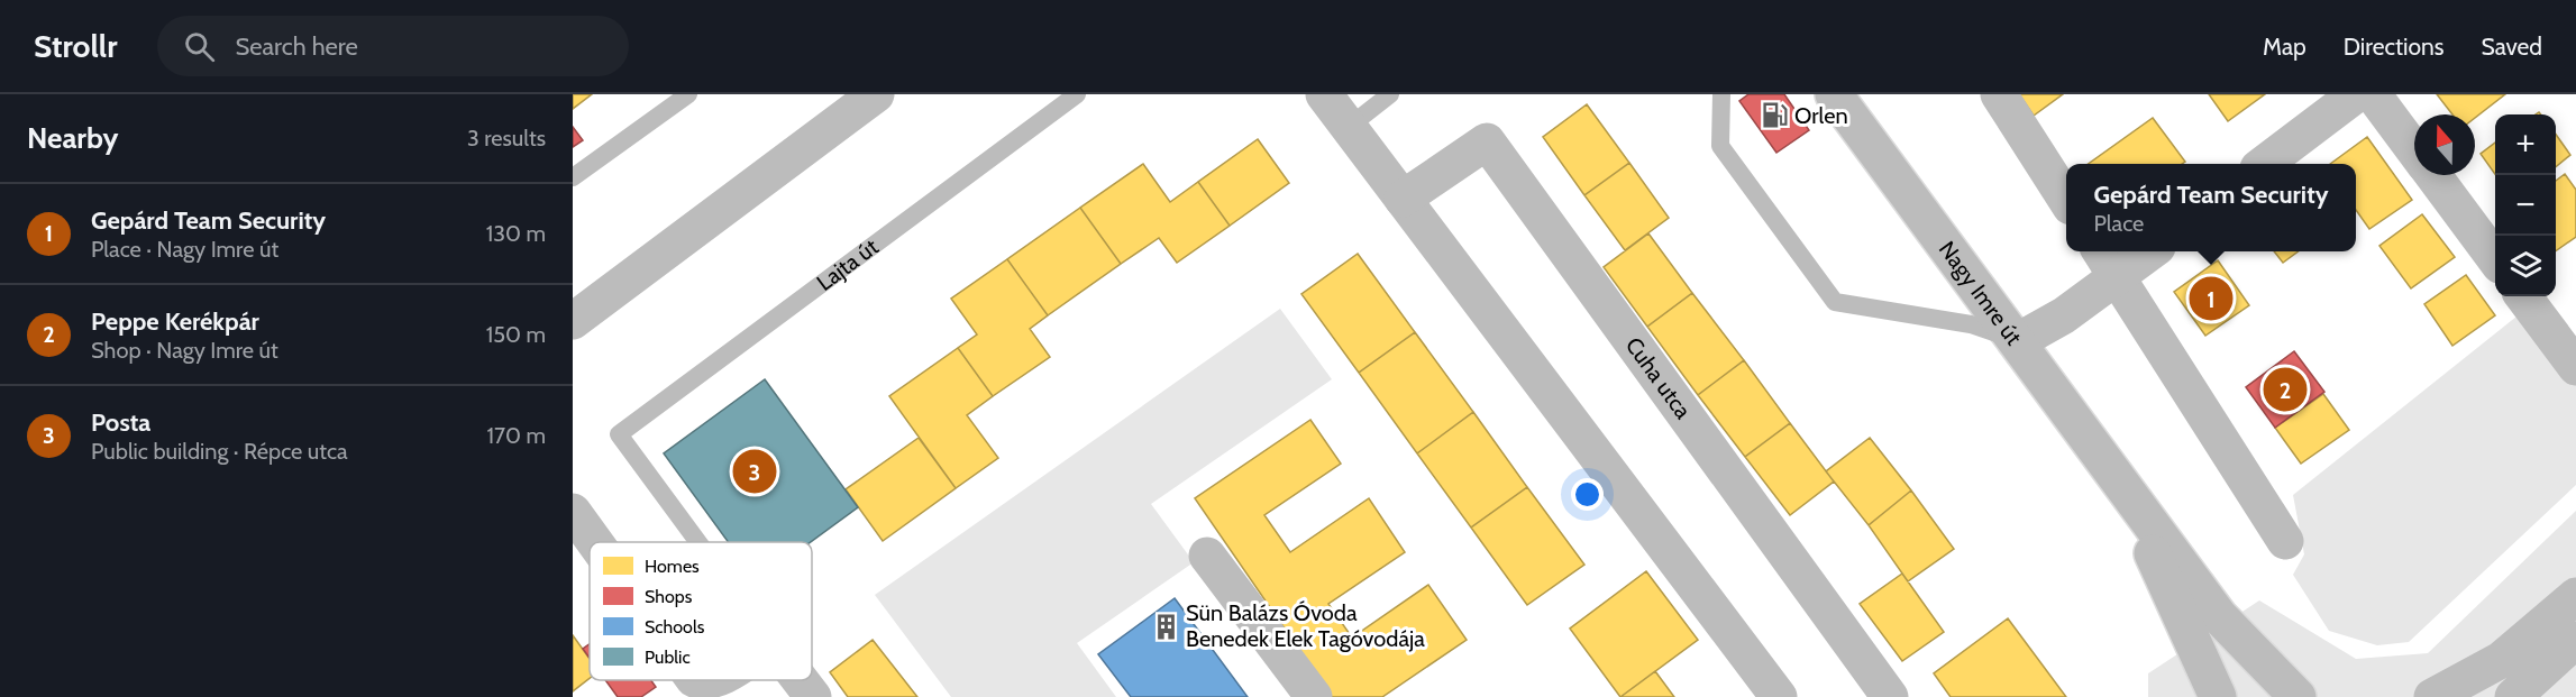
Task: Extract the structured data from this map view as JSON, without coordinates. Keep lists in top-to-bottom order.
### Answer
{
  "streets": {
    "street": ["Nagy Imre út", "Cuha utca"],
    "lane": ["Lajta út"]
  },
  "places": {
    "fuel station": ["Orlen"],
    "building": ["Sün Balázs Óvoda Benedek Elek Tagóvodája"]
  },
  "legend": [
    "Homes",
    "Shops",
    "Schools",
    "Public"
  ],
  "north": "top",
  "page": {
    "header": "Strollr",
    "search": "Search here",
    "nav": ["Map", "Directions", "Saved"],
    "heading": ["Nearby", "3 results"],
    "map_buttons": ["+", "−"],
    "popup": ["Gepárd Team Security", "Place"],
    "list": [
      {
        "mark": "1",
        "name": "Gepárd Team Security",
        "note": "Place · Nagy Imre út",
        "value": "130 m"
      },
      {
        "mark": "2",
        "name": "Peppe Kerékpár",
        "note": "Shop · Nagy Imre út",
        "value": "150 m"
      },
      {
        "mark": "3",
        "name": "Posta",
        "note": "Public building · Répce utca",
        "value": "170 m"
      }
    ],
    "pins": ["1", "2", "3"]
  }
}
